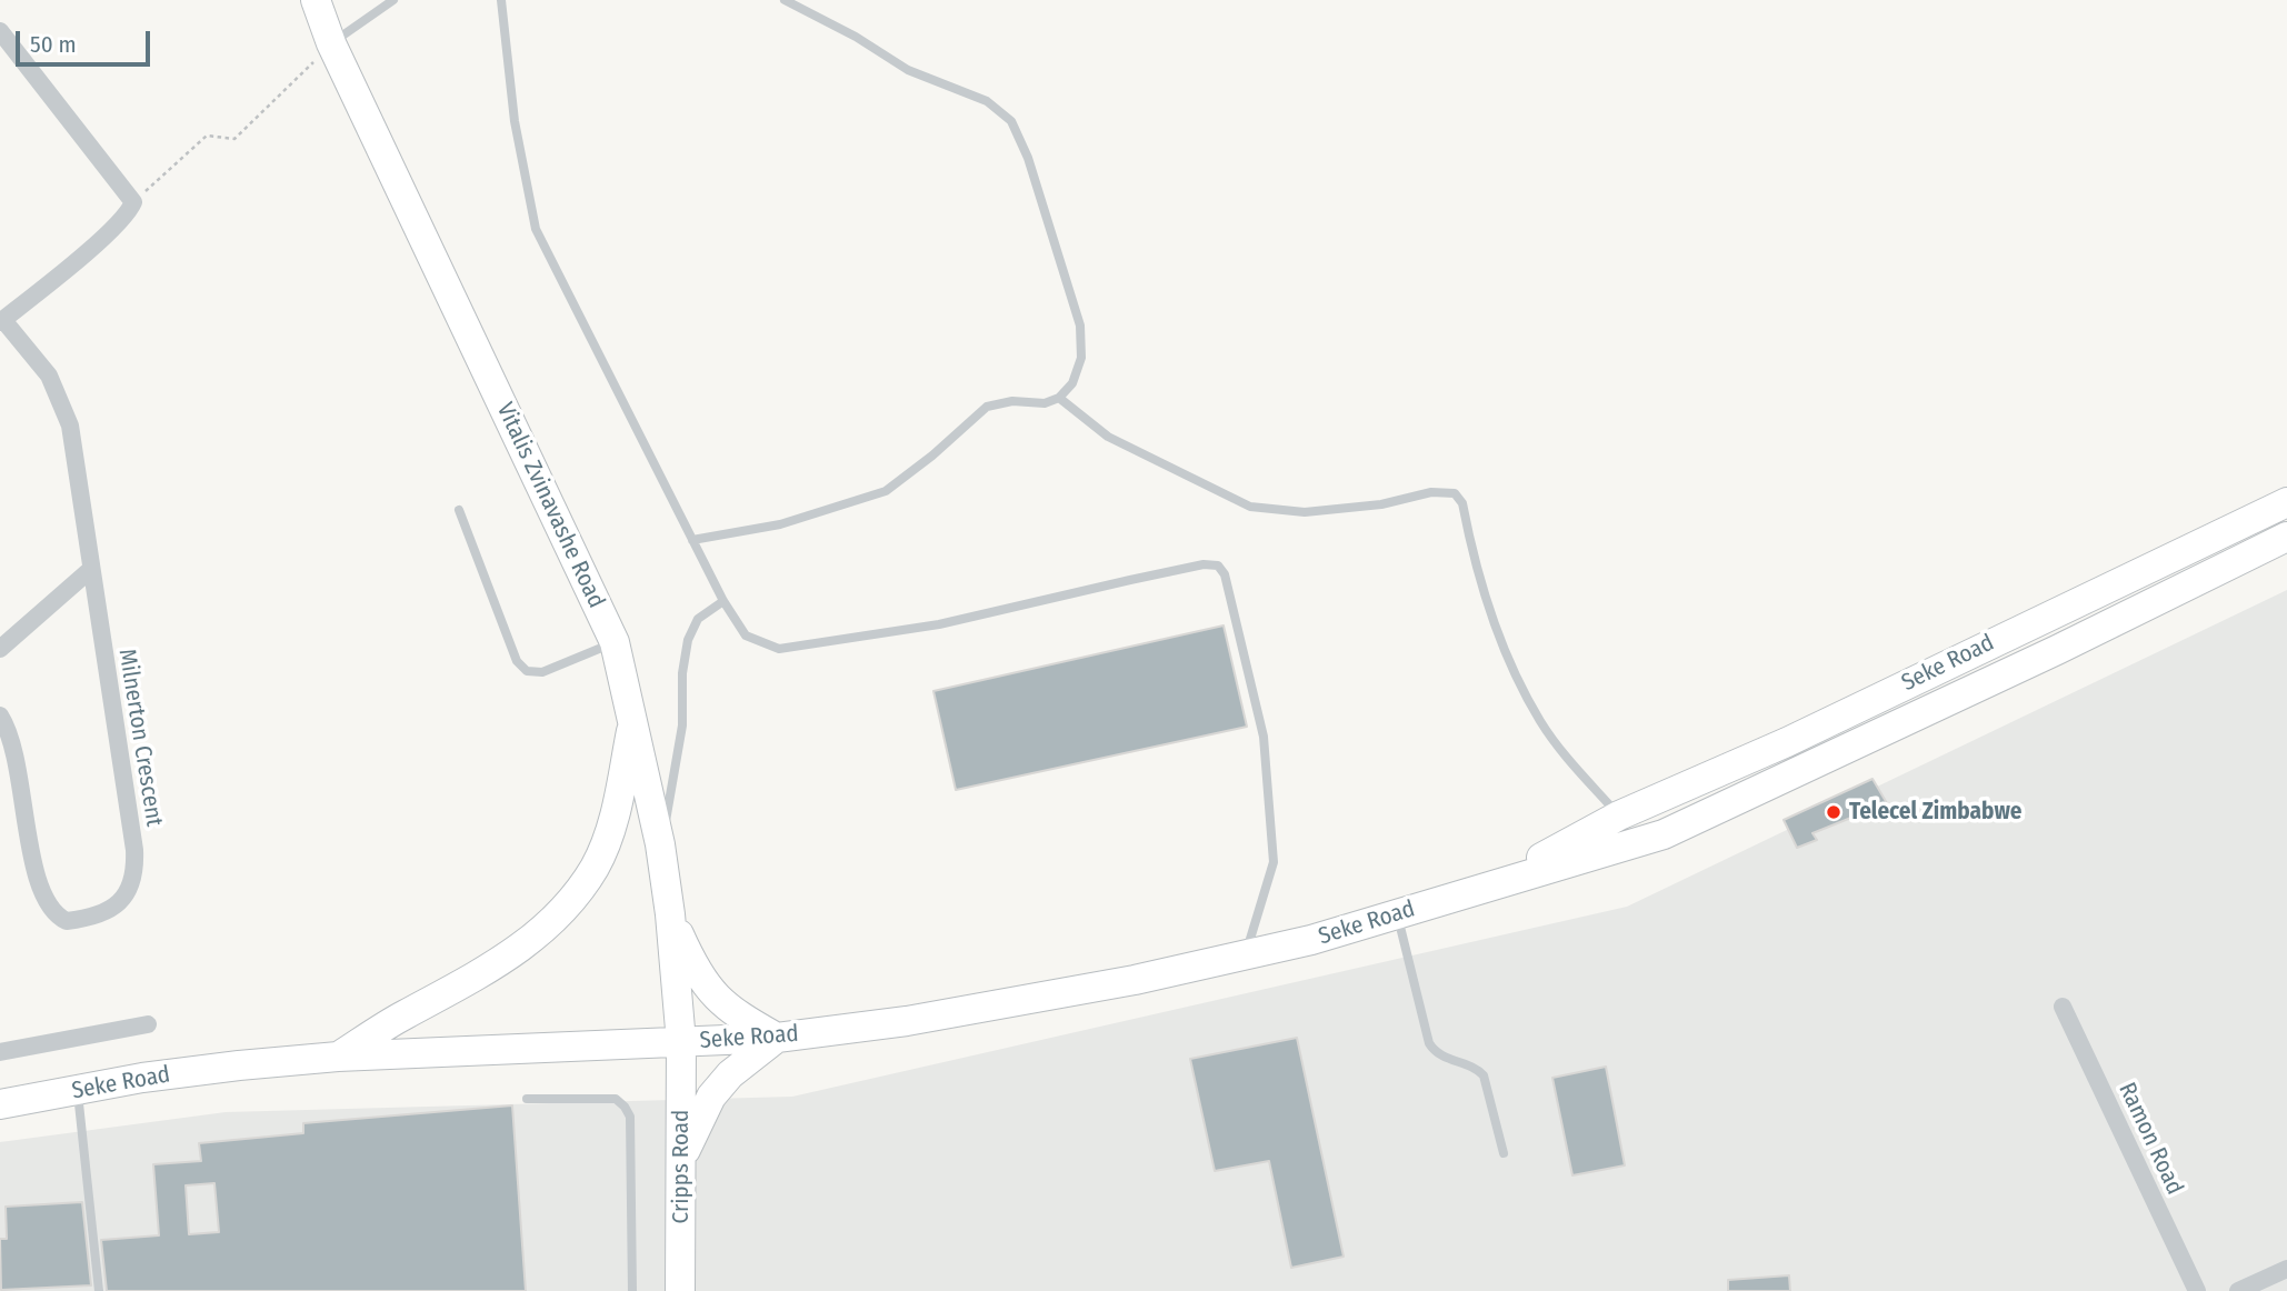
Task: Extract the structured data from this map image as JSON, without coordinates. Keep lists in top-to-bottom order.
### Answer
{
  "streets": {
    "main road": ["Vitalis Zvinavashe Road", "Seke Road", "Cripps Road"],
    "street": ["Milnerton Crescent", "Ramon Road"]
  },
  "crossings": [
    ["Vitalis Zvinavashe Road", "Seke Road"],
    ["Vitalis Zvinavashe Road", "Cripps Road"],
    ["Seke Road", "Cripps Road"]
  ],
  "places": ["Telecel Zimbabwe"],
  "scale_bar": "50 m"
}
